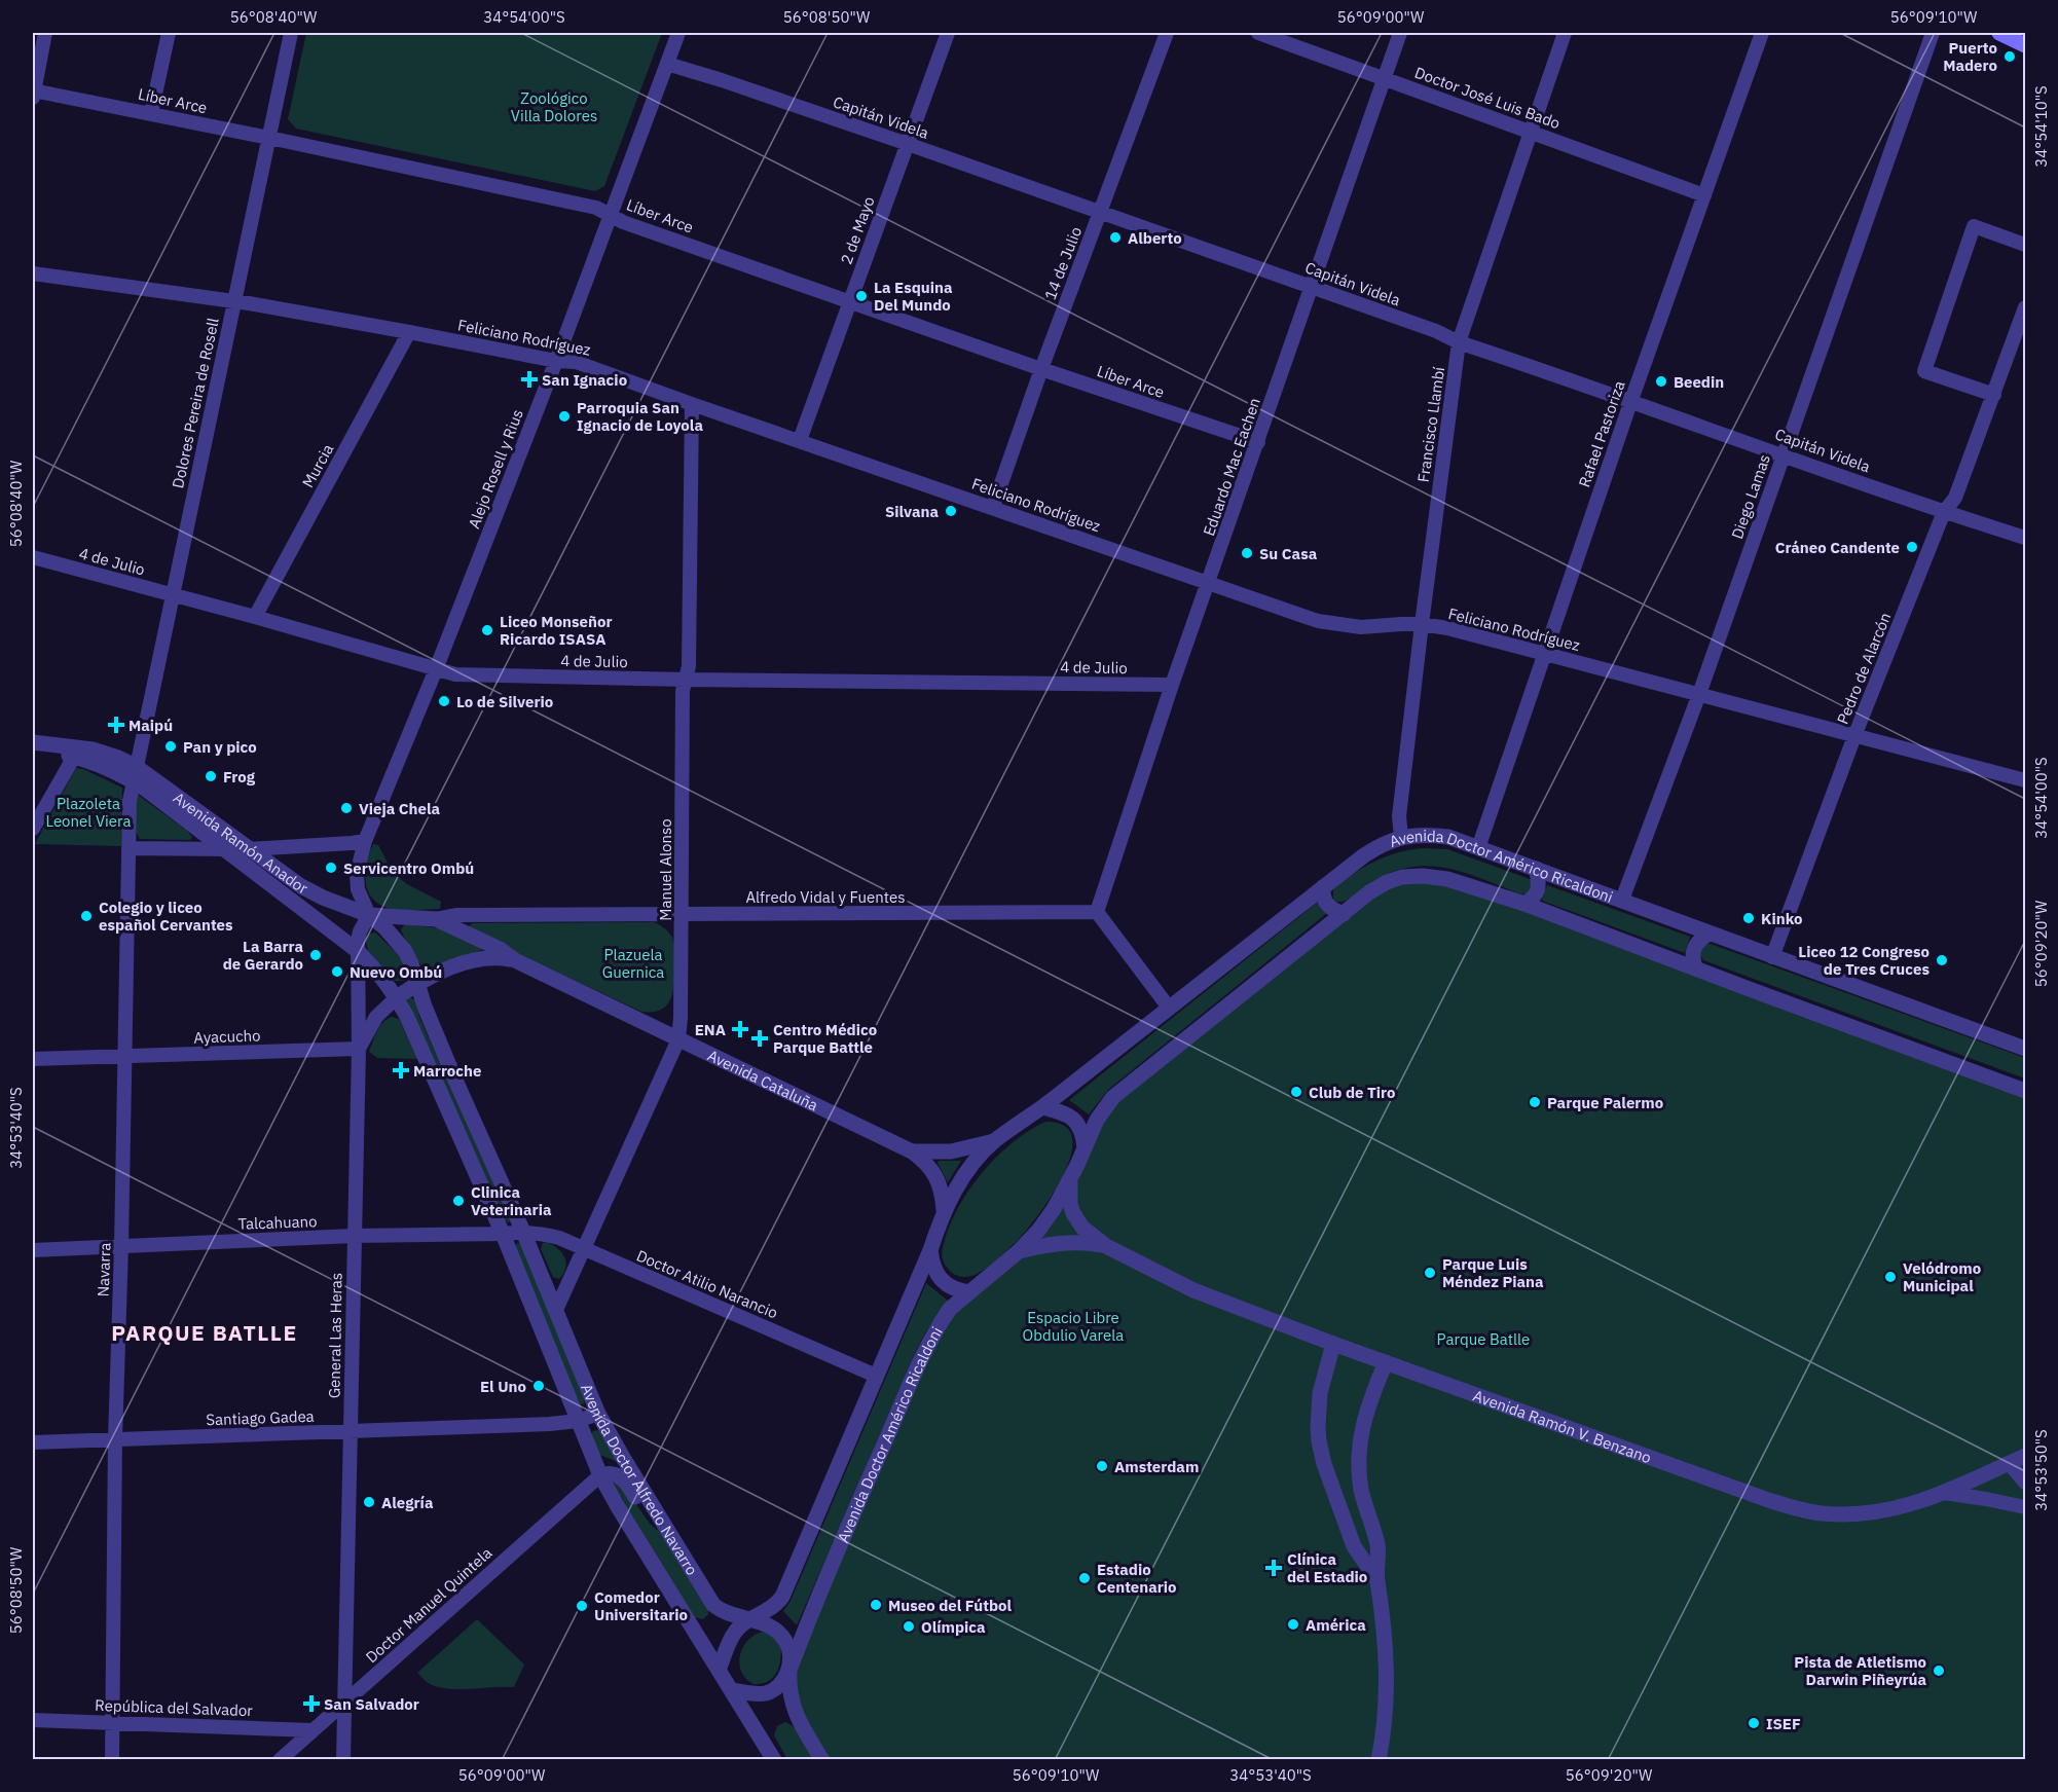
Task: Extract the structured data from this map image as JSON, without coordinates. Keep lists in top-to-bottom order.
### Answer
{
  "streets": {
    "street": [
      "Doctor José Luis Bado",
      "Líber Arce",
      "Capitán Videla",
      "2 de Mayo",
      "14 de Julio",
      "Feliciano Rodríguez",
      "Dolores Pereira de Rosell",
      "Francisco Llambí",
      "Rafael Pastoriza",
      "Murcia",
      "Eduardo Mac Eachen",
      "Alejo Rosell y Rius",
      "Diego Lamas",
      "4 de Julio",
      "Pedro de Alarcón",
      "Avenida Ramón Anador",
      "Manuel Alonso",
      "Avenida Doctor Américo Ricaldoni",
      "Alfredo Vidal y Fuentes",
      "Ayacucho",
      "Avenida Cataluña",
      "Talcahuano",
      "Navarra",
      "Doctor Atilio Narancio",
      "General Las Heras",
      "Santiago Gadea",
      "Avenida Ramón V. Benzano",
      "Avenida Doctor Alfredo Navarro",
      "Doctor Manuel Quintela",
      "República del Salvador"
    ]
  },
  "crossings": [
    ["Doctor José Luis Bado", "Francisco Llambí"],
    ["Doctor José Luis Bado", "Rafael Pastoriza"],
    ["Doctor José Luis Bado", "Eduardo Mac Eachen"],
    ["Líber Arce", "2 de Mayo"],
    ["Líber Arce", "14 de Julio"],
    ["Líber Arce", "Dolores Pereira de Rosell"],
    ["Líber Arce", "Eduardo Mac Eachen"],
    ["Líber Arce", "Alejo Rosell y Rius"],
    ["Capitán Videla", "2 de Mayo"],
    ["Capitán Videla", "14 de Julio"],
    ["Capitán Videla", "Francisco Llambí"],
    ["Capitán Videla", "Rafael Pastoriza"],
    ["Capitán Videla", "Eduardo Mac Eachen"],
    ["Capitán Videla", "Alejo Rosell y Rius"],
    ["Capitán Videla", "Diego Lamas"],
    ["Capitán Videla", "Pedro de Alarcón"],
    ["2 de Mayo", "Feliciano Rodríguez"],
    ["14 de Julio", "Feliciano Rodríguez"],
    ["Feliciano Rodríguez", "Dolores Pereira de Rosell"],
    ["Feliciano Rodríguez", "Francisco Llambí"],
    ["Feliciano Rodríguez", "Rafael Pastoriza"],
    ["Feliciano Rodríguez", "Murcia"],
    ["Feliciano Rodríguez", "Eduardo Mac Eachen"],
    ["Feliciano Rodríguez", "Alejo Rosell y Rius"],
    ["Feliciano Rodríguez", "Diego Lamas"],
    ["Feliciano Rodríguez", "Pedro de Alarcón"],
    ["Feliciano Rodríguez", "Manuel Alonso"],
    ["Dolores Pereira de Rosell", "4 de Julio"],
    ["Dolores Pereira de Rosell", "Avenida Ramón Anador"],
    ["Dolores Pereira de Rosell", "Navarra"],
    ["Francisco Llambí", "Avenida Doctor Américo Ricaldoni"],
    ["Rafael Pastoriza", "Avenida Doctor Américo Ricaldoni"],
    ["Murcia", "4 de Julio"],
    ["Eduardo Mac Eachen", "4 de Julio"],
    ["Eduardo Mac Eachen", "Alfredo Vidal y Fuentes"],
    ["Alejo Rosell y Rius", "4 de Julio"],
    ["Alejo Rosell y Rius", "Avenida Ramón Anador"],
    ["Alejo Rosell y Rius", "Avenida Cataluña"],
    ["Alejo Rosell y Rius", "General Las Heras"],
    ["Diego Lamas", "Avenida Doctor Américo Ricaldoni"],
    ["4 de Julio", "Manuel Alonso"],
    ["Pedro de Alarcón", "Avenida Doctor Américo Ricaldoni"],
    ["Avenida Ramón Anador", "Avenida Cataluña"],
    ["Avenida Ramón Anador", "Navarra"],
    ["Avenida Ramón Anador", "General Las Heras"],
    ["Avenida Ramón Anador", "Avenida Doctor Alfredo Navarro"],
    ["Manuel Alonso", "Alfredo Vidal y Fuentes"],
    ["Manuel Alonso", "Avenida Cataluña"],
    ["Manuel Alonso", "Doctor Atilio Narancio"],
    ["Manuel Alonso", "Avenida Doctor Alfredo Navarro"],
    ["Avenida Doctor Américo Ricaldoni", "Avenida Cataluña"],
    ["Avenida Doctor Américo Ricaldoni", "Doctor Atilio Narancio"],
    ["Avenida Doctor Américo Ricaldoni", "Avenida Ramón V. Benzano"],
    ["Avenida Doctor Américo Ricaldoni", "Avenida Doctor Alfredo Navarro"],
    ["Alfredo Vidal y Fuentes", "Avenida Cataluña"],
    ["Ayacucho", "Navarra"],
    ["Ayacucho", "General Las Heras"],
    ["Avenida Cataluña", "General Las Heras"],
    ["Avenida Cataluña", "Avenida Doctor Alfredo Navarro"],
    ["Talcahuano", "Navarra"],
    ["Talcahuano", "Doctor Atilio Narancio"],
    ["Talcahuano", "General Las Heras"],
    ["Talcahuano", "Avenida Doctor Alfredo Navarro"],
    ["Navarra", "Santiago Gadea"],
    ["Navarra", "República del Salvador"],
    ["Doctor Atilio Narancio", "Avenida Doctor Alfredo Navarro"],
    ["General Las Heras", "Santiago Gadea"],
    ["General Las Heras", "Doctor Manuel Quintela"],
    ["Santiago Gadea", "Avenida Doctor Alfredo Navarro"],
    ["Avenida Doctor Alfredo Navarro", "Doctor Manuel Quintela"],
    ["Doctor Manuel Quintela", "República del Salvador"]
  ],
  "districts": ["PARQUE BATLLE"],
  "parks": [
    "Zoológico Villa Dolores",
    "Plazoleta Leonel Viera",
    "Plazuela Guernica",
    "Espacio Libre Obdulio Varela",
    "Parque Batlle"
  ],
  "places": {
    "other": [
      "Puerto Madero",
      "Alberto",
      "La Esquina Del Mundo",
      "Beedin",
      "Parroquia San Ignacio de Loyola",
      "Silvana",
      "Cráneo Candente",
      "Su Casa",
      "Liceo Monseñor Ricardo ISASA",
      "Lo de Silverio",
      "Pan y pico",
      "Frog",
      "Vieja Chela",
      "Servicentro Ombú",
      "Colegio y liceo español Cervantes",
      "Kinko",
      "La Barra de Gerardo",
      "Liceo 12 Congreso de Tres Cruces",
      "Nuevo Ombú",
      "Club de Tiro",
      "Parque Palermo",
      "Clinica Veterinaria",
      "Parque Luis Méndez Piana",
      "Velódromo Municipal",
      "El Uno",
      "Amsterdam",
      "Alegría",
      "Estadio Centenario",
      "Museo del Fútbol",
      "Comedor Universitario",
      "América",
      "Olímpica",
      "Pista de Atletismo Darwin Piñeyrúa",
      "ISEF"
    ],
    "health": [
      "San Ignacio",
      "Maipú",
      "ENA",
      "Centro Médico Parque Battle",
      "Marroche",
      "Clínica del Estadio",
      "San Salvador"
    ]
  },
  "coordinates": [
    "56°08'40\"W",
    "34°54'00\"S",
    "56°08'50\"W",
    "56°09'00\"W",
    "56°09'10\"W",
    "34°54'10\"S",
    "56°09'20\"W",
    "34°53'40\"S",
    "34°53'50\"S"
  ]
}
